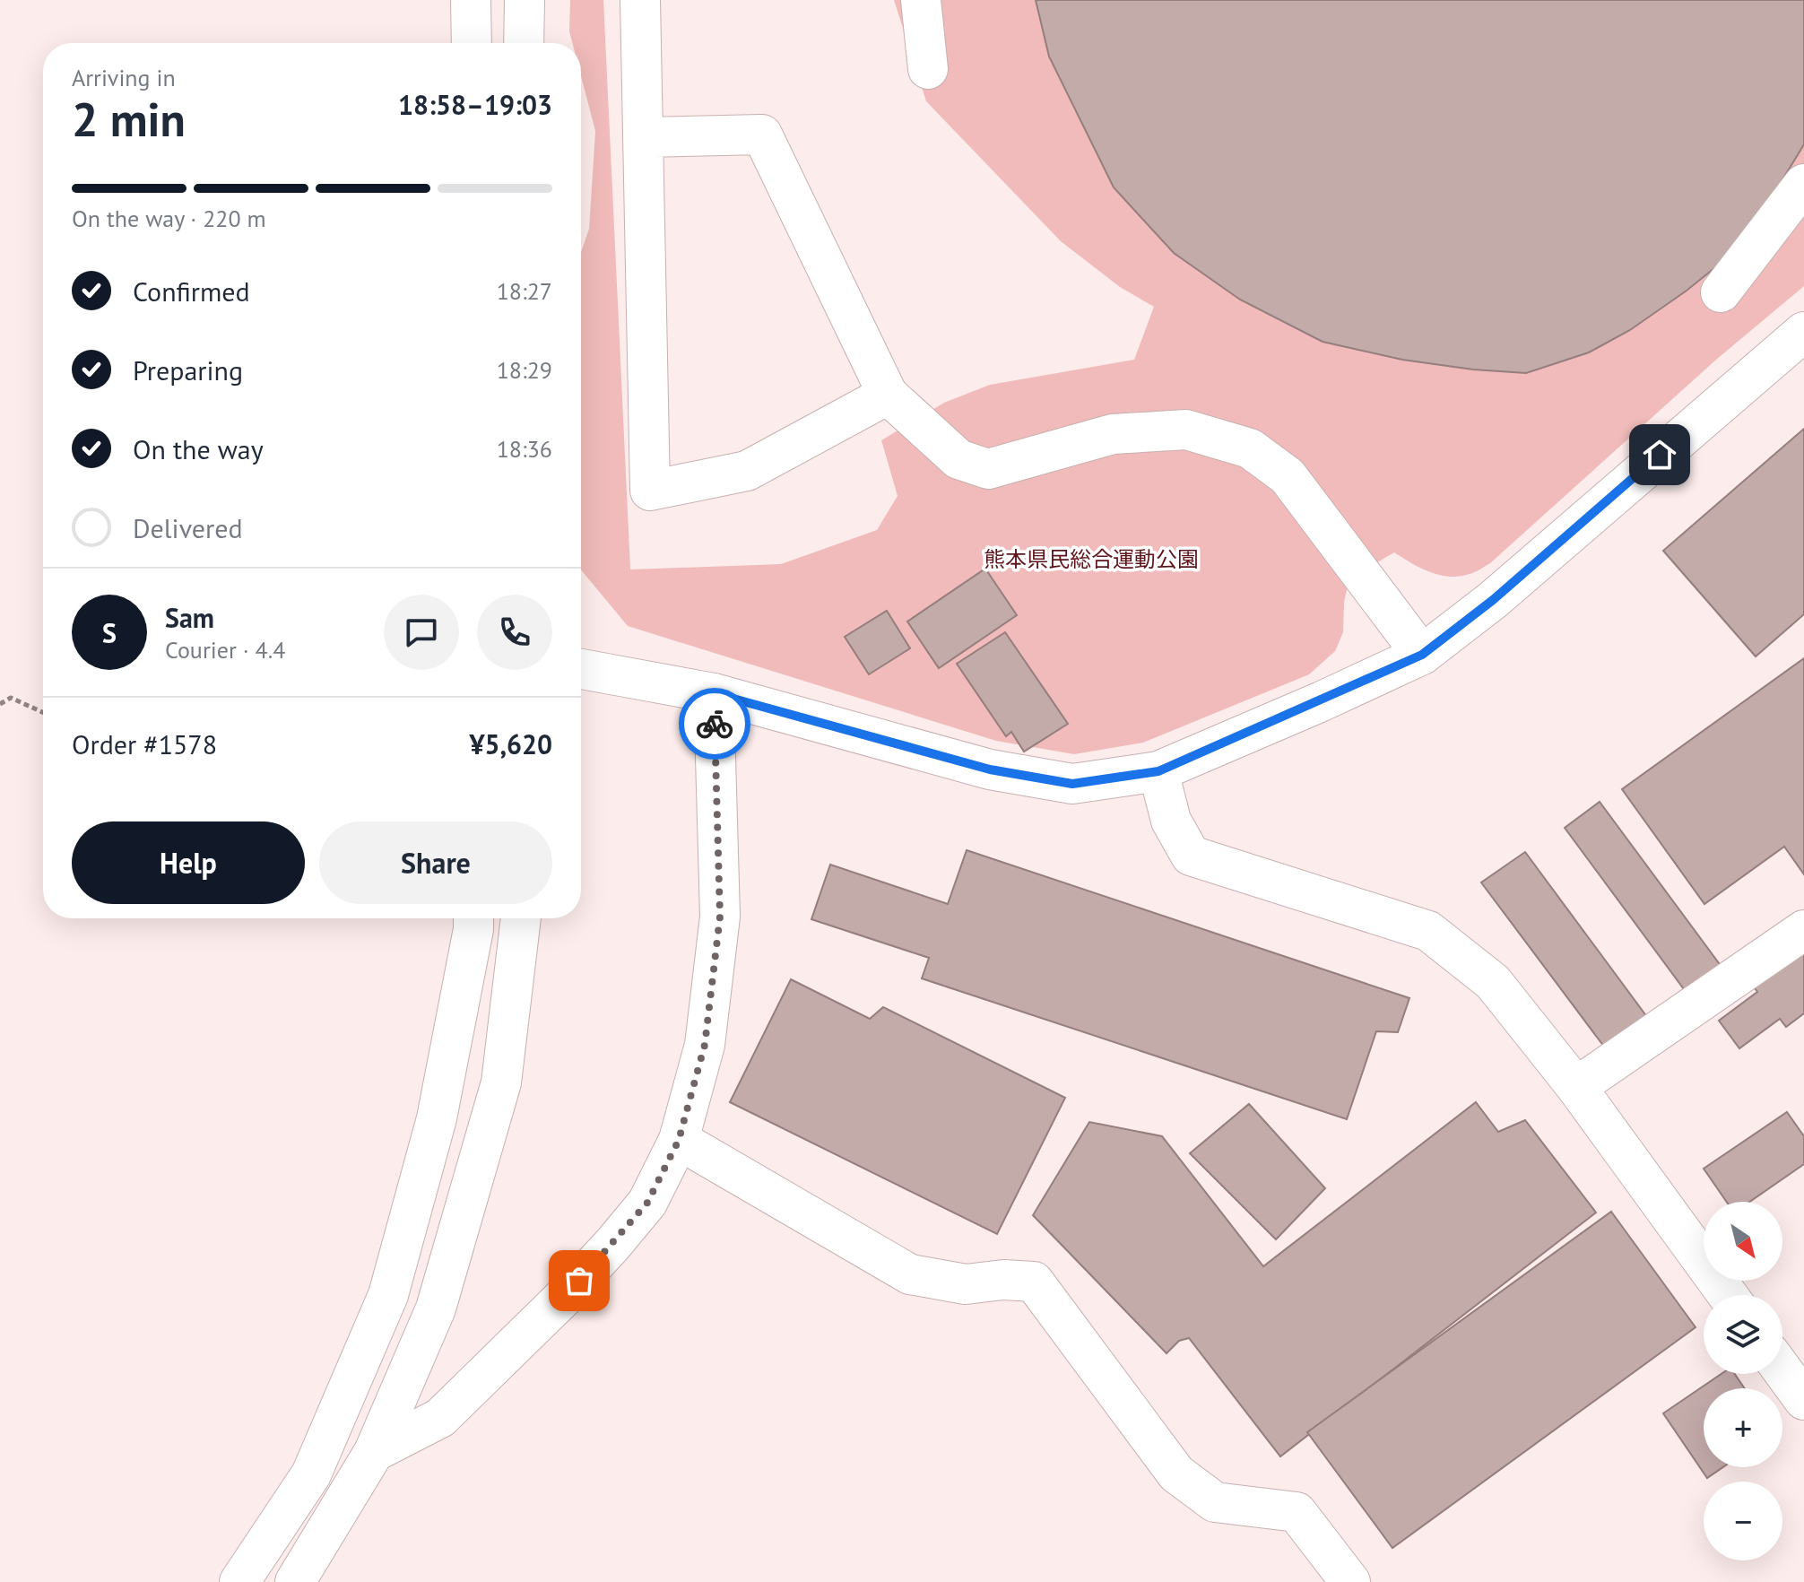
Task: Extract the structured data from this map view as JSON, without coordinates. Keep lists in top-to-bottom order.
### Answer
{
  "parks": ["熊本県民総合運動公園"],
  "north": "bottom right",
  "page": {
    "heading": ["2 min", "Arriving in", "18:58–19:03"],
    "panel": [
      "Sam",
      "Courier · 4.4",
      "Order #1578",
      "¥5,620"
    ],
    "bar": "On the way · 220 m",
    "list": [
      ["Confirmed", "18:27"],
      ["Preparing", "18:29"],
      ["On the way", "18:36"],
      "Delivered"
    ],
    "round": "S",
    "buttons": ["Help", "Share"],
    "map_buttons": ["+", "−"]
  }
}
